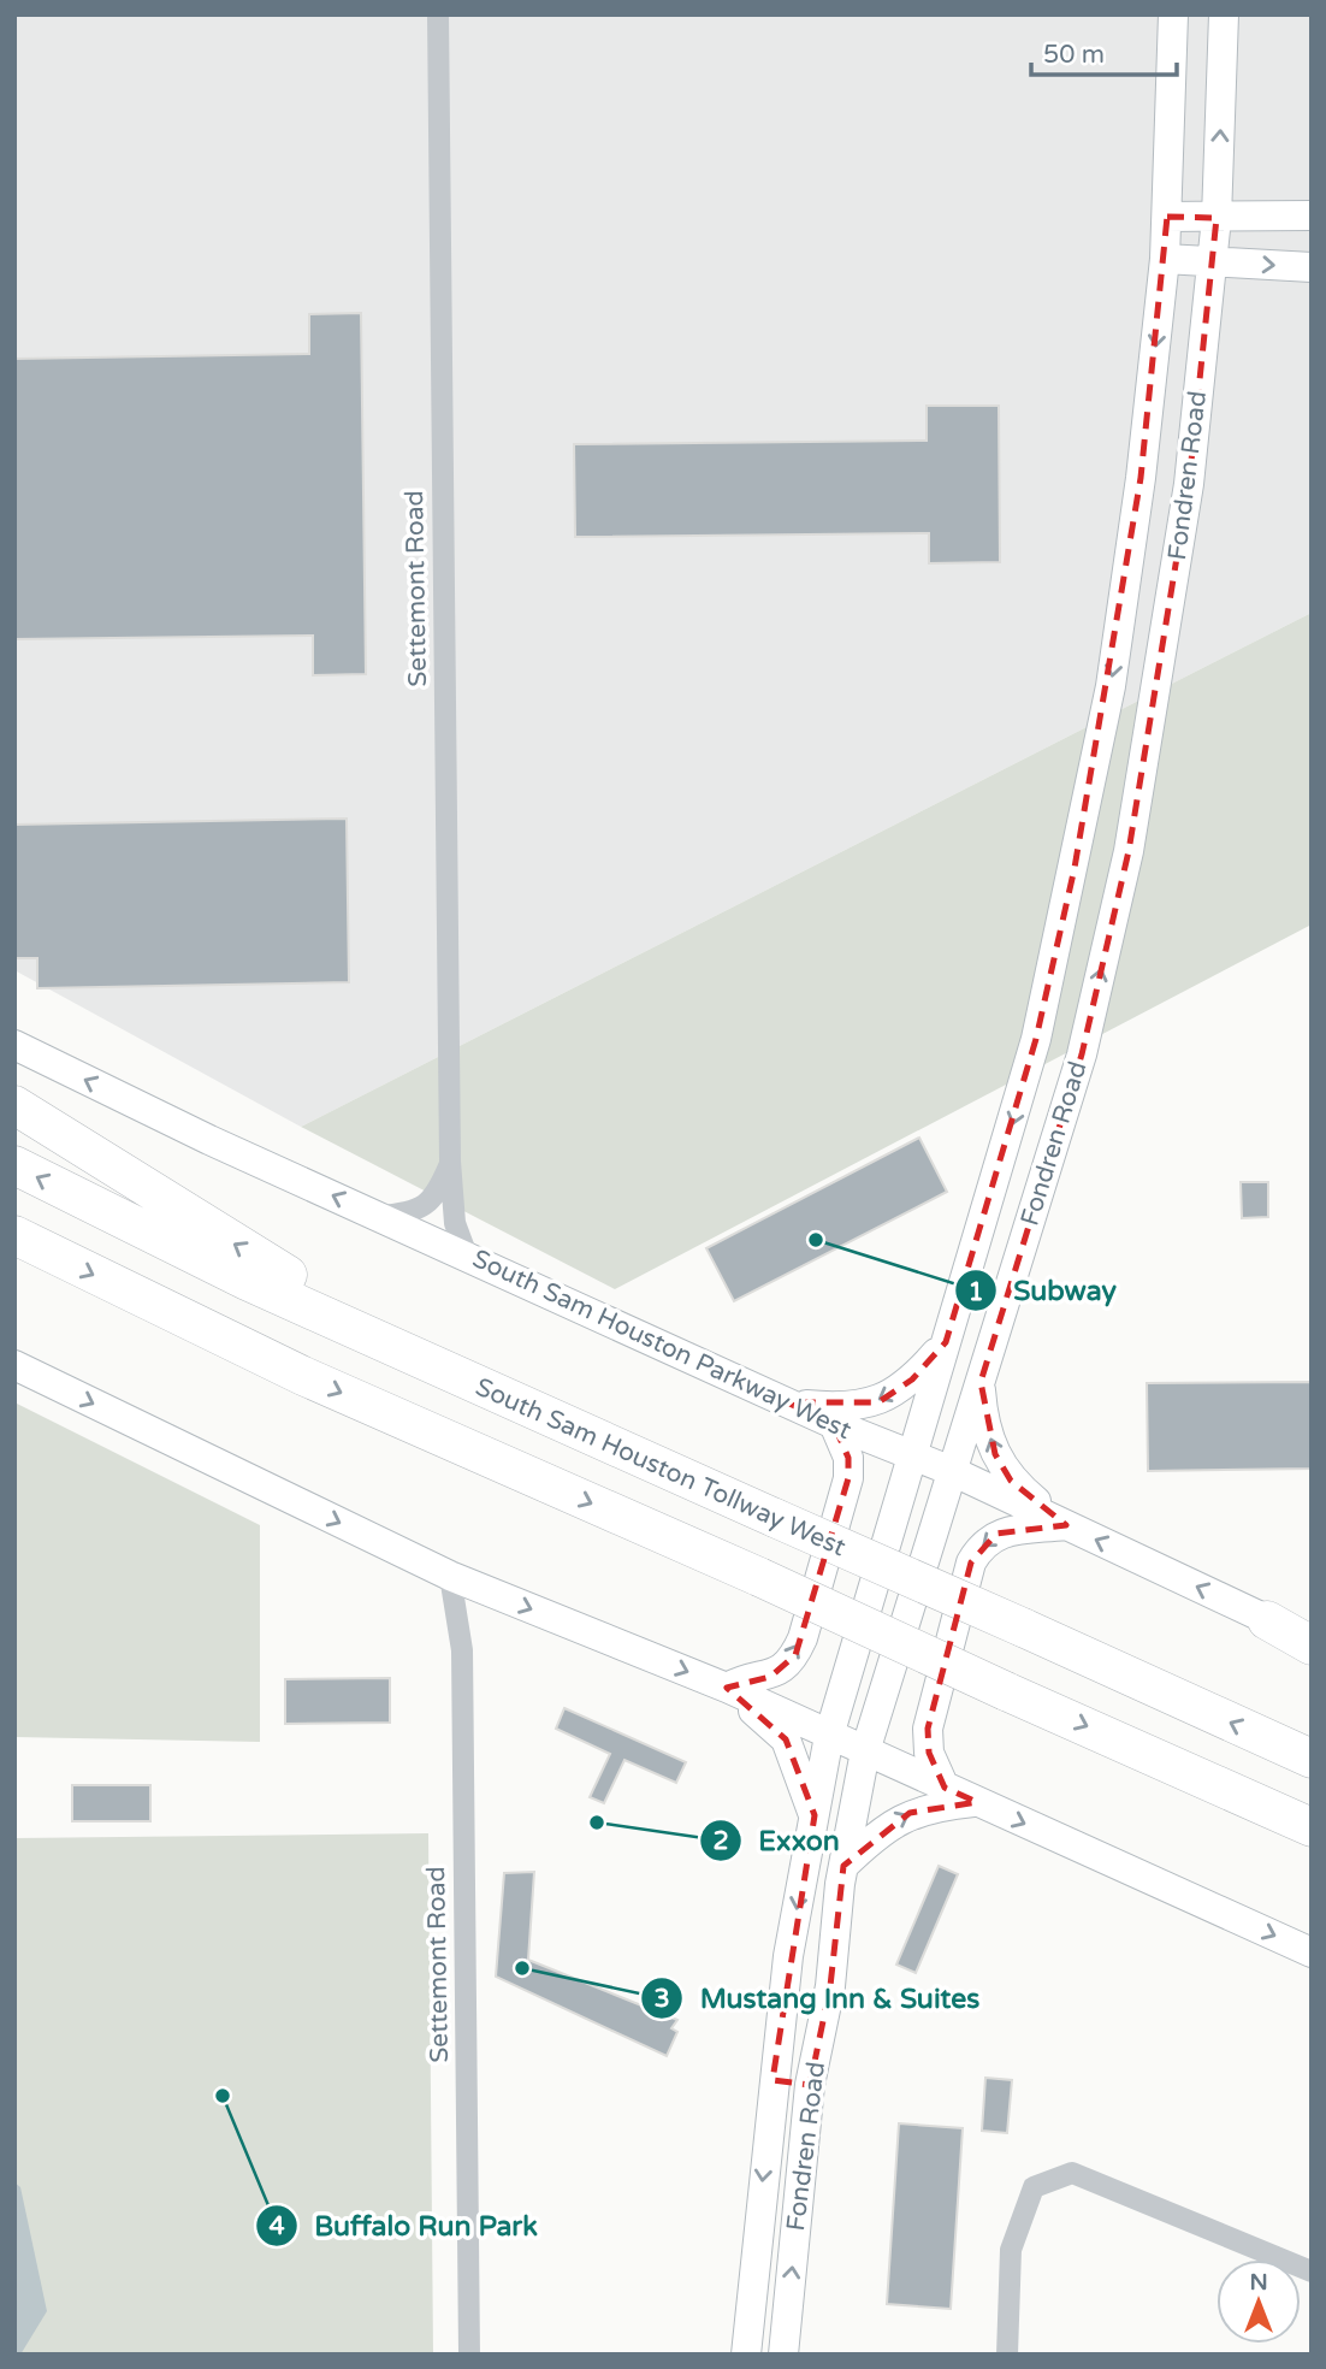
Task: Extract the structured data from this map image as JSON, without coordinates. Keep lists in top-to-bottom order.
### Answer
{
  "streets": {
    "highway": ["South Sam Houston Tollway West"],
    "main road": ["Fondren Road", "South Sam Houston Parkway West"],
    "street": ["Settemont Road"]
  },
  "crossings": [
    ["Fondren Road", "South Sam Houston Parkway West"],
    ["Settemont Road", "South Sam Houston Parkway West"]
  ],
  "one_way": ["South Sam Houston Parkway West"],
  "places": [
    "Subway",
    "Exxon",
    "Mustang Inn & Suites",
    "Buffalo Run Park"
  ],
  "scale_bar": "50 m",
  "north": "top"
}
